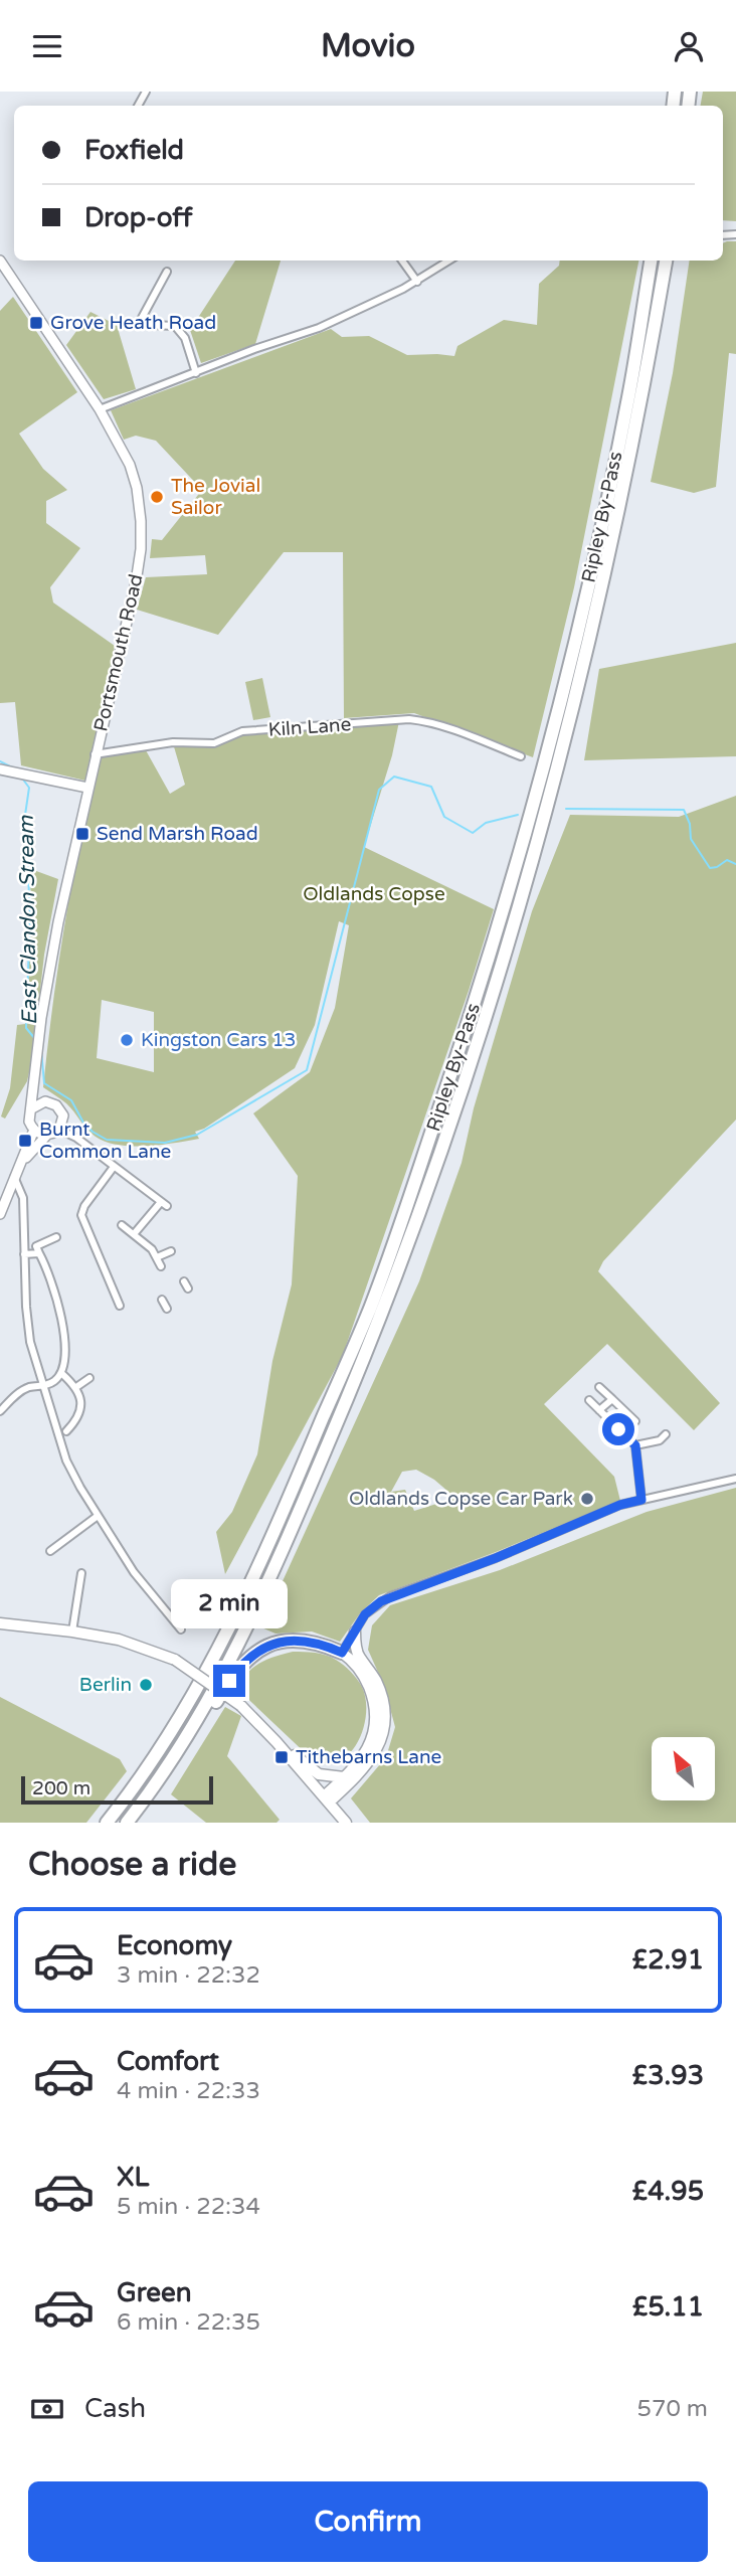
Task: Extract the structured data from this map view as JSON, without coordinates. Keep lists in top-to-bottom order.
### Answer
{
  "streets": {
    "highway": ["Ripley By-Pass"],
    "main road": ["Portsmouth Road"],
    "street": ["Kiln Lane"]
  },
  "crossings": [
    ["Portsmouth Road", "Kiln Lane"]
  ],
  "water": ["East Clandon Stream"],
  "parks": ["Oldlands Copse"],
  "places": {
    "transit": [
      "Grove Heath Road",
      "Send Marsh Road",
      "Burnt Common Lane",
      "Tithebarns Lane"
    ],
    "other": [
      "The Jovial Sailor",
      "Kingston Cars 13",
      "Oldlands Copse Car Park",
      "Berlin"
    ]
  },
  "scale_bar": "200 m",
  "north": "top left",
  "page": {
    "header": "Movio",
    "banner": ["Foxfield", "Drop-off"],
    "bubble": "2 min",
    "scale": "200 m",
    "heading": "Choose a ride",
    "list": [
      {
        "name": "Economy",
        "note": "3 min · 22:32",
        "value": "£2.91"
      },
      {
        "name": "Comfort",
        "note": "4 min · 22:33",
        "value": "£3.93"
      },
      {
        "name": "XL",
        "note": "5 min · 22:34",
        "value": "£4.95"
      },
      {
        "name": "Green",
        "note": "6 min · 22:35",
        "value": "£5.11"
      }
    ],
    "pay": ["Cash", "570 m"],
    "buttons": "Confirm"
  }
}
